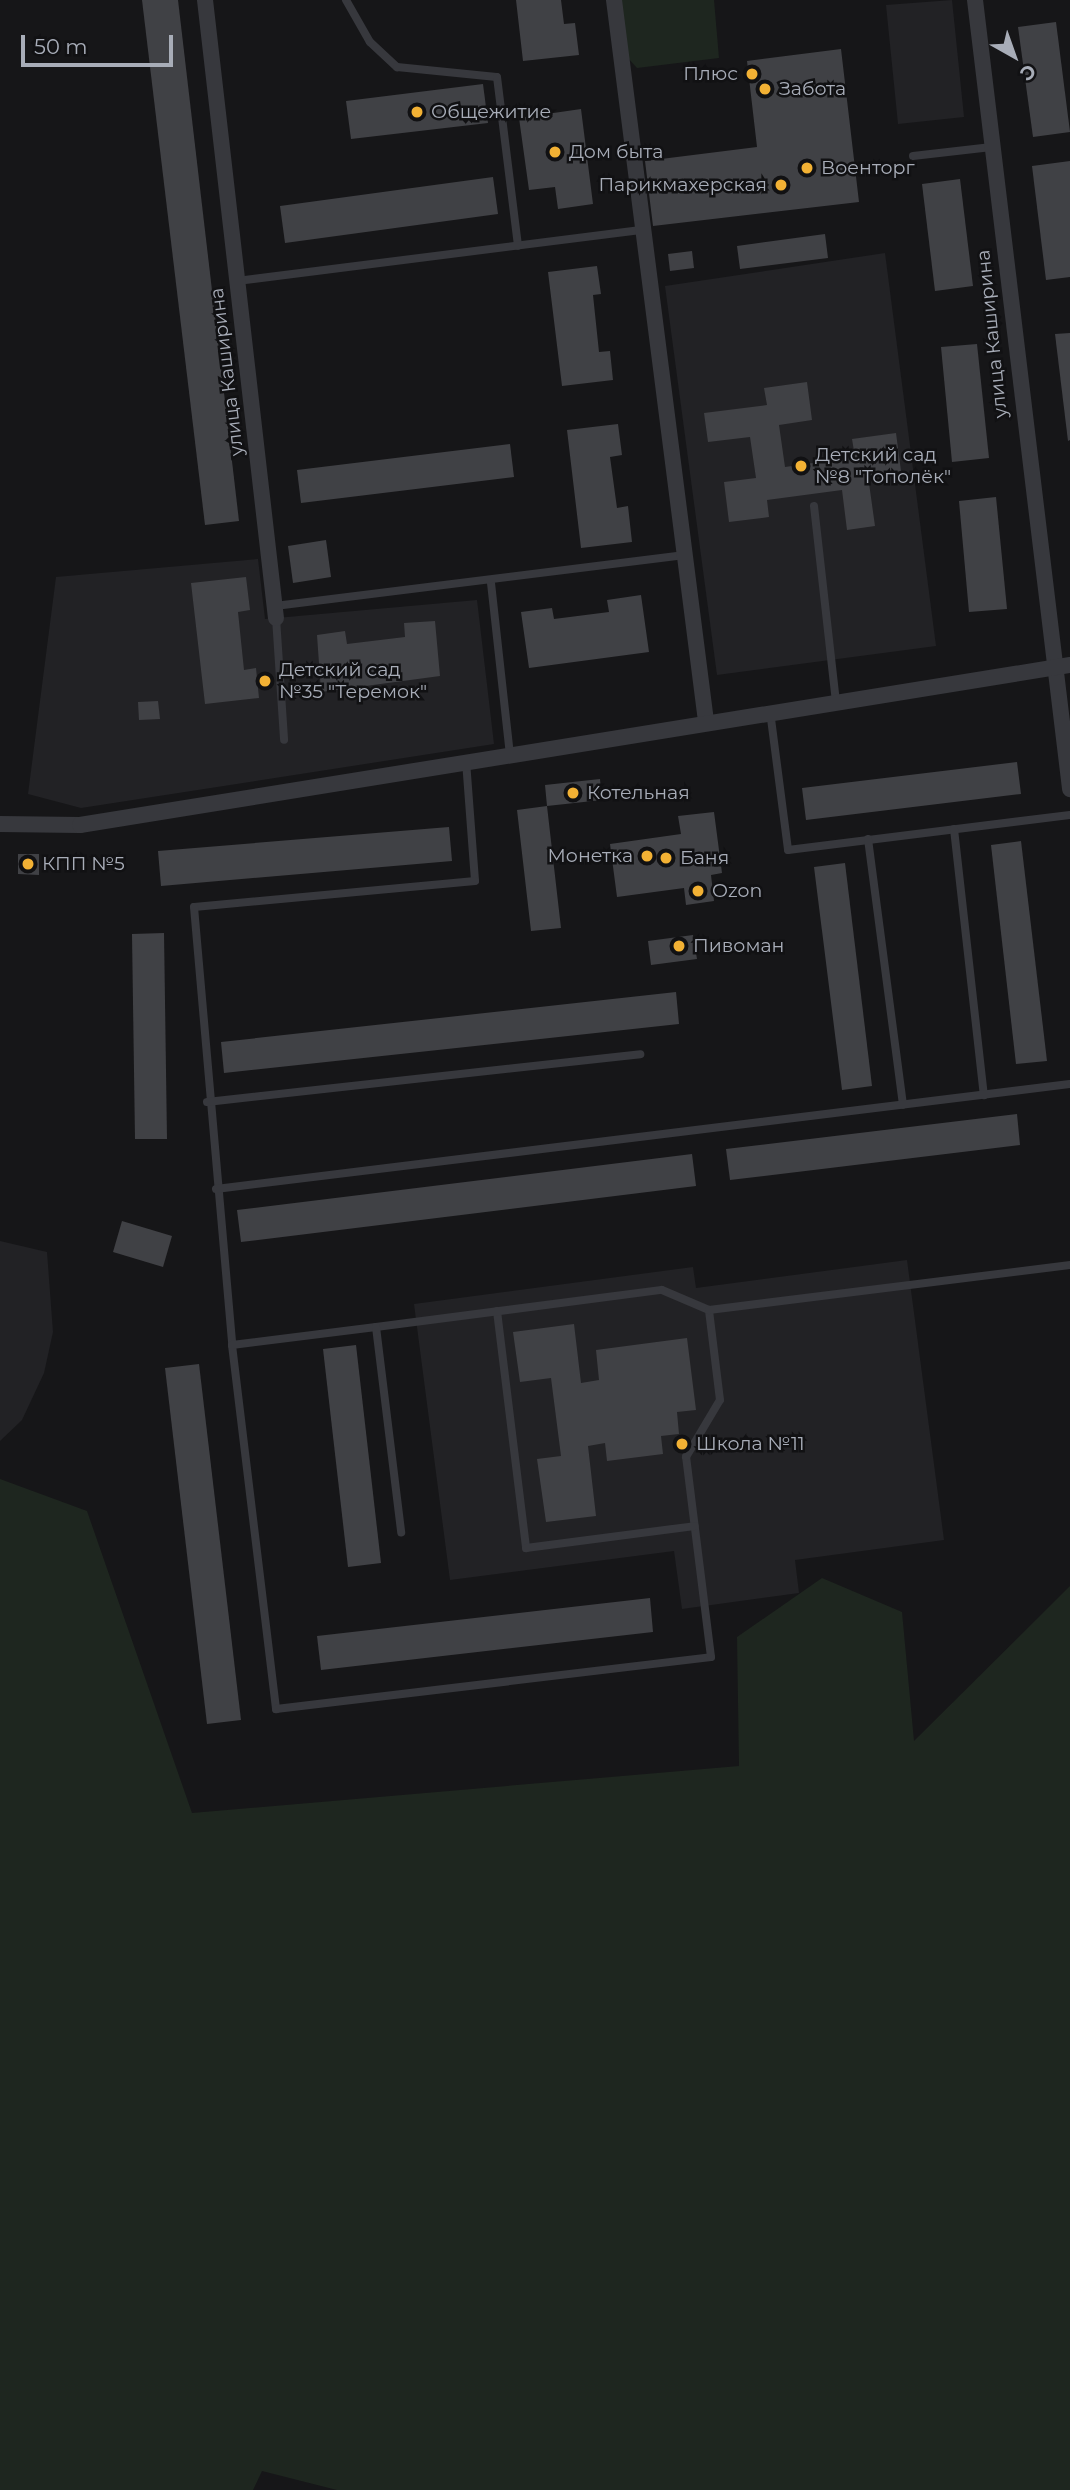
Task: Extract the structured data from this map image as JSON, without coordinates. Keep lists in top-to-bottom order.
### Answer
{
  "streets": {
    "street": ["улица Каширина"]
  },
  "places": [
    "Плюс",
    "Забота",
    "Общежитие",
    "Дом быта",
    "Военторг",
    "Парикмахерская",
    "Детский сад №8 \"Тополёк\"",
    "Детский сад №35 \"Теремок\"",
    "Котельная",
    "Монетка",
    "Баня",
    "КПП №5",
    "Ozon",
    "Пивоман",
    "Школа №11"
  ],
  "scale_bar": "50 m",
  "north": "bottom right"
}
